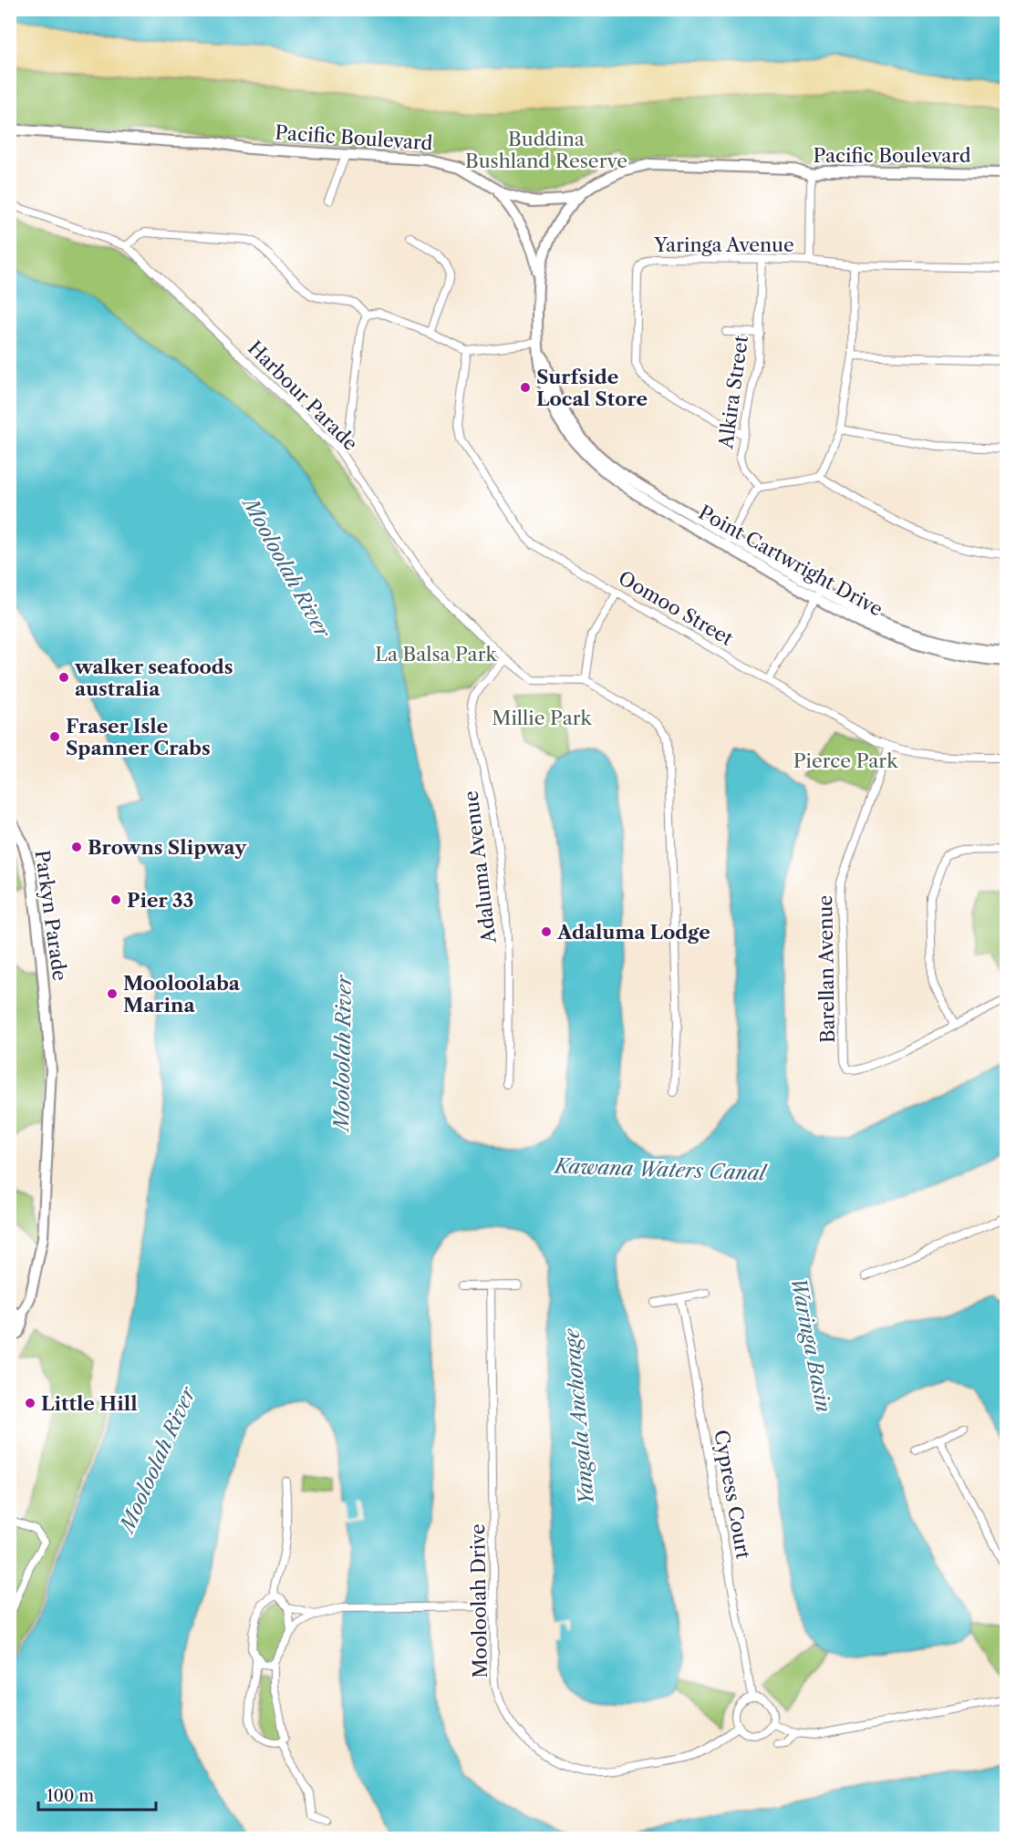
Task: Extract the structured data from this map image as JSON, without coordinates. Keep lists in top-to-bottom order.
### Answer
{
  "streets": {
    "street": [
      "Pacific Boulevard",
      "Yaringa Avenue",
      "Alkira Street",
      "Harbour Parade",
      "Point Cartwright Drive",
      "Oomoo Street",
      "Adaluma Avenue",
      "Parkyn Parade",
      "Barellan Avenue",
      "Cypress Court",
      "Mooloolah Drive"
    ]
  },
  "crossings": [
    ["Pacific Boulevard", "Point Cartwright Drive"],
    ["Yaringa Avenue", "Alkira Street"],
    ["Harbour Parade", "Adaluma Avenue"],
    ["Oomoo Street", "Barellan Avenue"],
    ["Cypress Court", "Mooloolah Drive"]
  ],
  "water": [
    "Mooloolah River",
    "Kawana Waters Canal",
    "Waringa Basin",
    "Yangala Anchorage"
  ],
  "parks": [
    "Buddina Bushland Reserve",
    "La Balsa Park",
    "Millie Park",
    "Pierce Park"
  ],
  "places": [
    "Surfside Local Store",
    "walker seafoods australia",
    "Fraser Isle Spanner Crabs",
    "Browns Slipway",
    "Pier 33",
    "Adaluma Lodge",
    "Mooloolaba Marina",
    "Little Hill"
  ],
  "scale_bar": "100 m"
}
